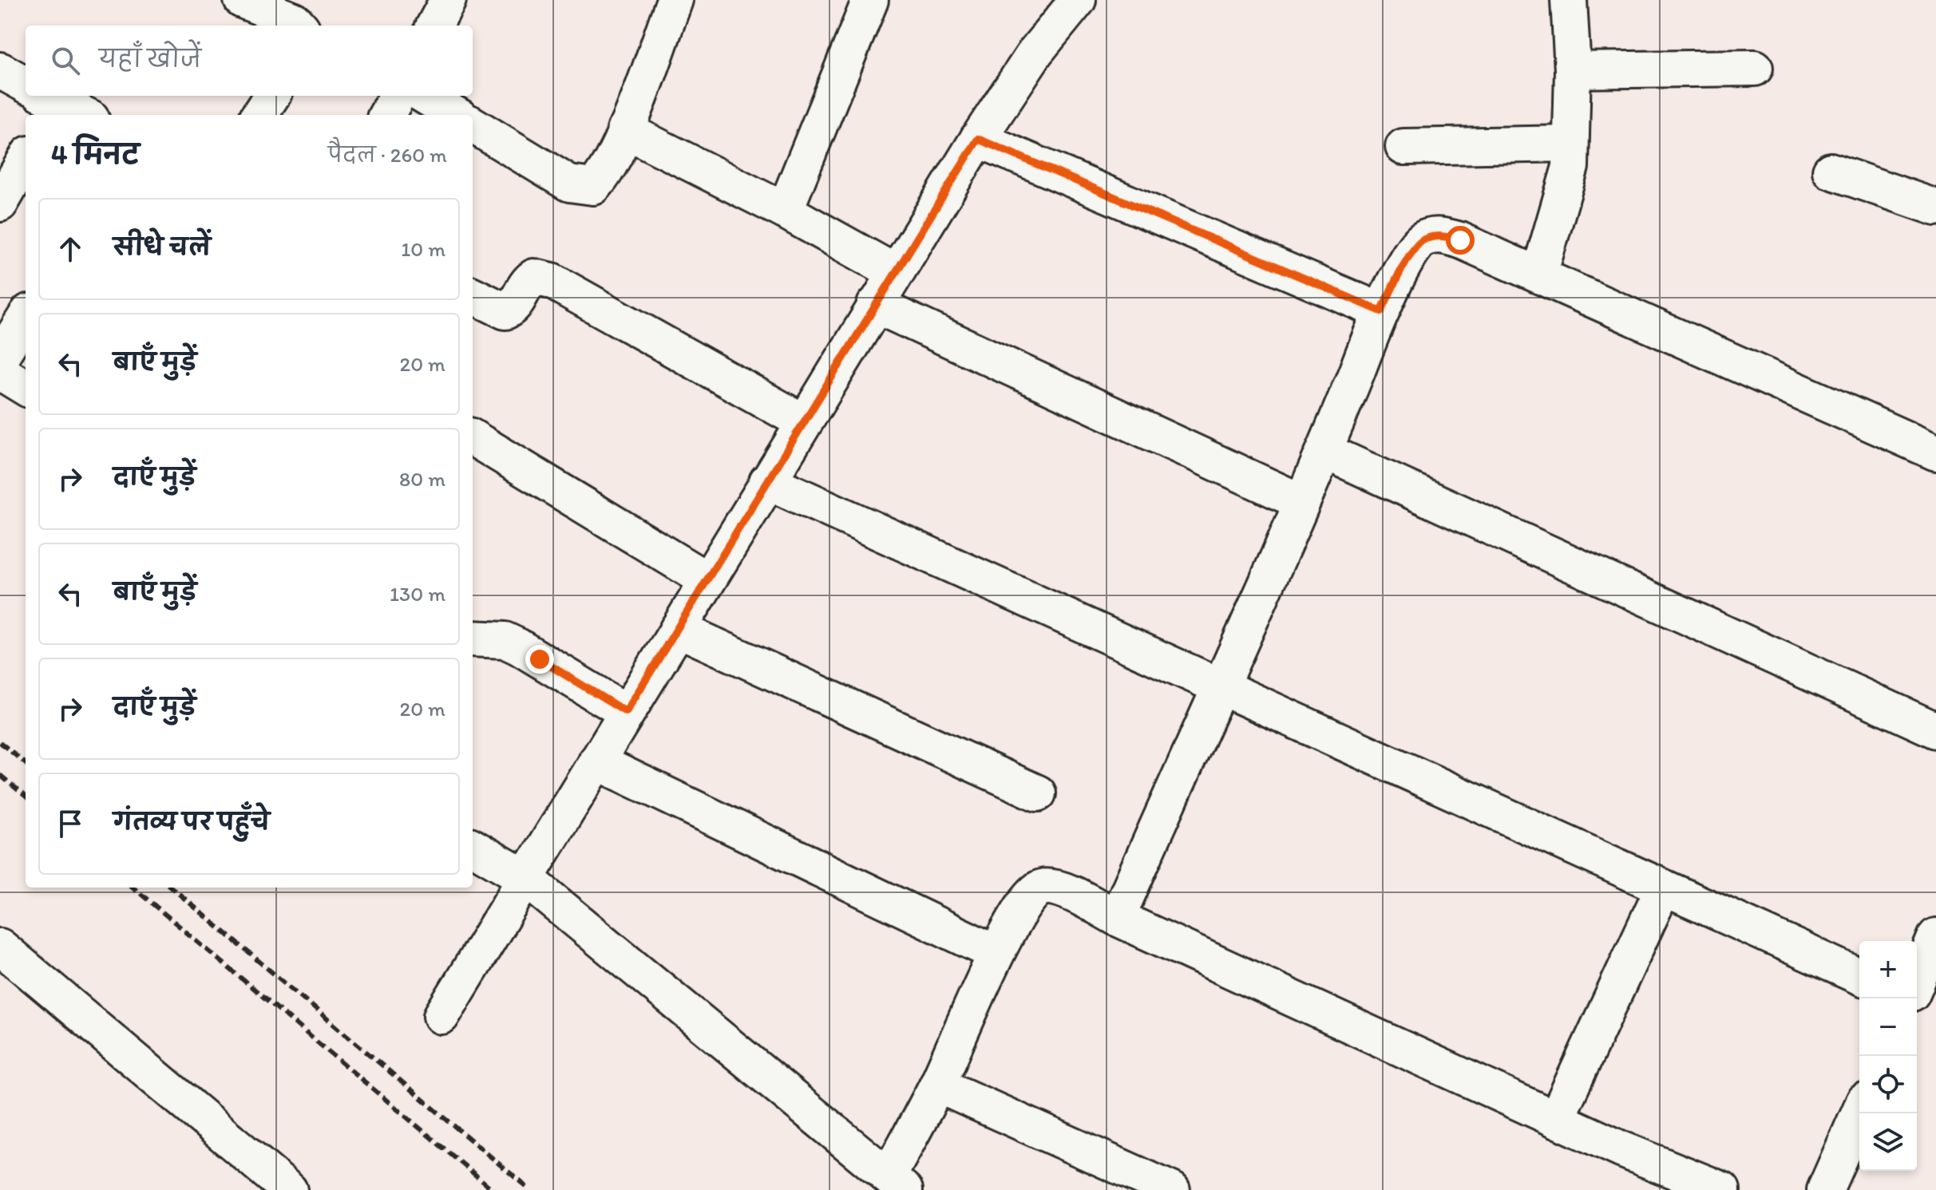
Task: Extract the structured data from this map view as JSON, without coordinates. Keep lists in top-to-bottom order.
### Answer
{
  "page": {
    "search": "यहाँ खोजें",
    "heading": ["4 मिनट", "पैदल · 260 m"],
    "list": [
      ["सीधे चलें", "10 m"],
      ["बाएँ मुड़ें", "20 m"],
      ["दाएँ मुड़ें", "80 m"],
      ["बाएँ मुड़ें", "130 m"],
      ["दाएँ मुड़ें", "20 m"],
      "गंतव्य पर पहुँचे"
    ],
    "map_buttons": ["+", "−"]
  }
}
